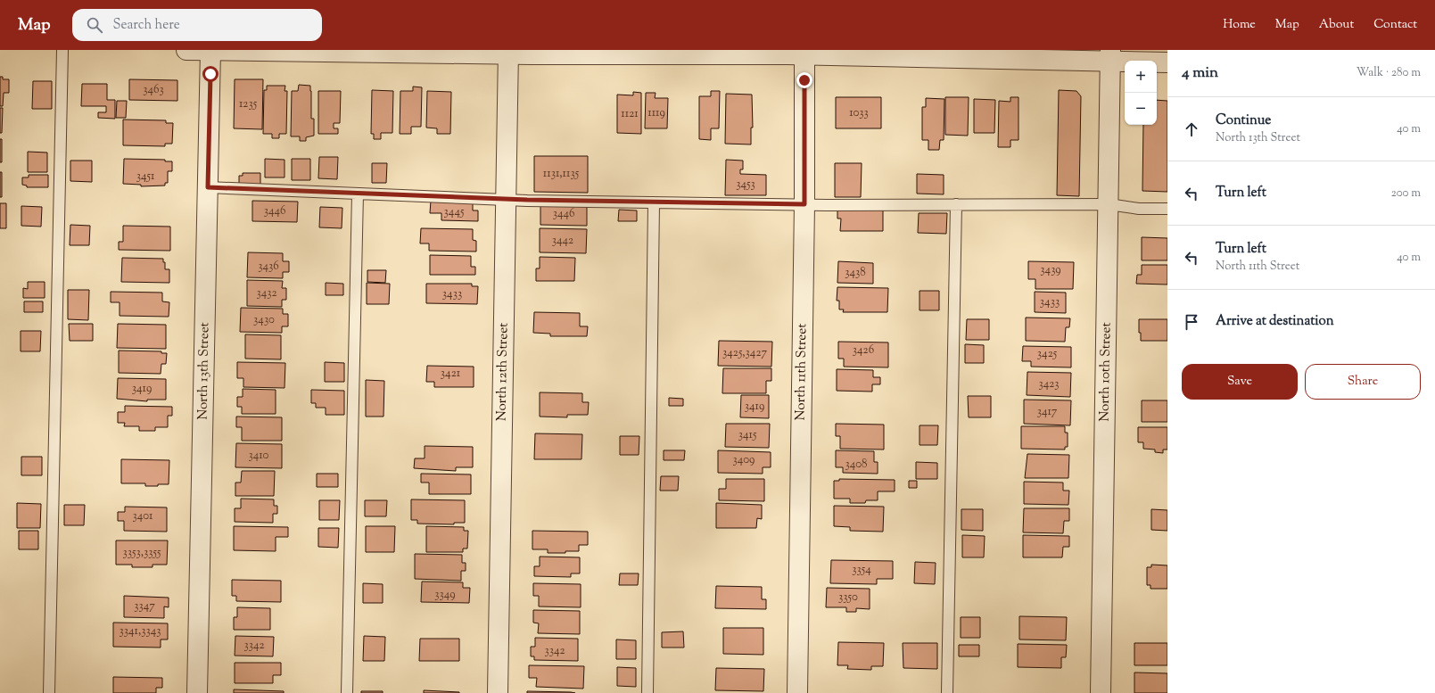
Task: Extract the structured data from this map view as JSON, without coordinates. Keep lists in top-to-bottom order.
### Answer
{
  "streets": {
    "street": [
      "North 13th Street",
      "North 12th Street",
      "North 11th Street",
      "North 10th Street"
    ]
  },
  "house_numbers": [
    "3463",
    "1235",
    "1119",
    "1033",
    "1121",
    "1131,1135",
    "3451",
    "3453",
    "3446",
    "3445",
    "3446",
    "3442",
    "3436",
    "3439",
    "3438",
    "3432",
    "3433",
    "3433",
    "3430",
    "3426",
    "3425,3427",
    "3425",
    "3421",
    "3423",
    "3419",
    "3419",
    "3417",
    "3415",
    "3410",
    "3409",
    "3408",
    "3401",
    "3353,3355",
    "3354",
    "3349",
    "3350",
    "3347",
    "3341,3343",
    "3342",
    "3342"
  ],
  "page": {
    "header": "Map",
    "search": "Search here",
    "nav": [
      "Home",
      "Map",
      "About",
      "Contact"
    ],
    "heading": ["4 min", "Walk · 280 m"],
    "map_buttons": ["+", "−"],
    "list": [
      ["Continue", "North 13th Street", "40 m"],
      ["Turn left", "200 m"],
      ["Turn left", "North 11th Street", "40 m"],
      "Arrive at destination"
    ],
    "buttons": ["Save", "Share"]
  }
}
